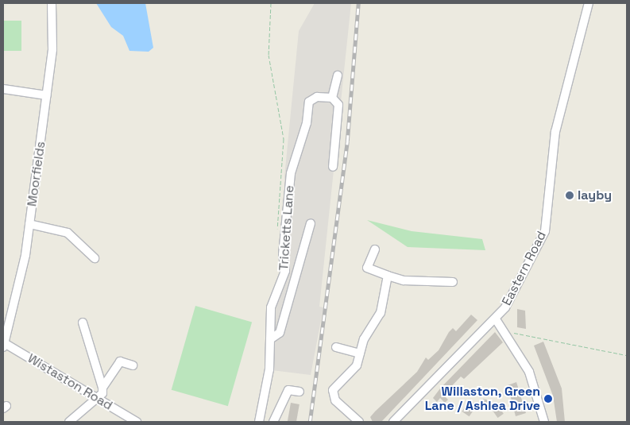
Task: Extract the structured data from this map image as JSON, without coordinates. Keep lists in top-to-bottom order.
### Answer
{
  "streets": {
    "street": [
      "Moorfields",
      "Tricketts Lane",
      "Eastern Road",
      "Wistaston Road"
    ]
  },
  "crossings": [
    ["Moorfields", "Wistaston Road"]
  ],
  "places": ["layby", "Willaston, Green Lane / Ashlea Drive"]
}
